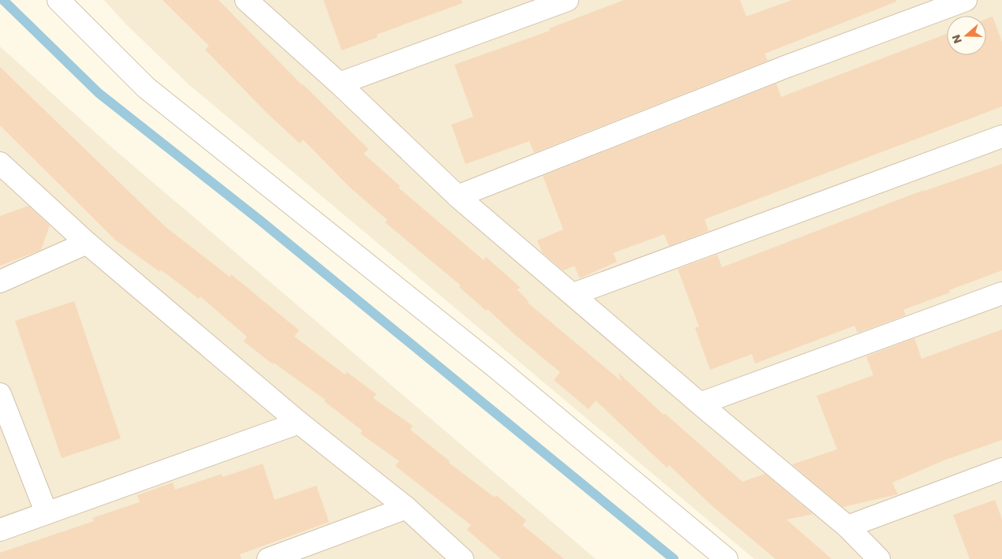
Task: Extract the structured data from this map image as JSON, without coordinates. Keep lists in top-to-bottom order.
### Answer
{
  "north": "left"
}
